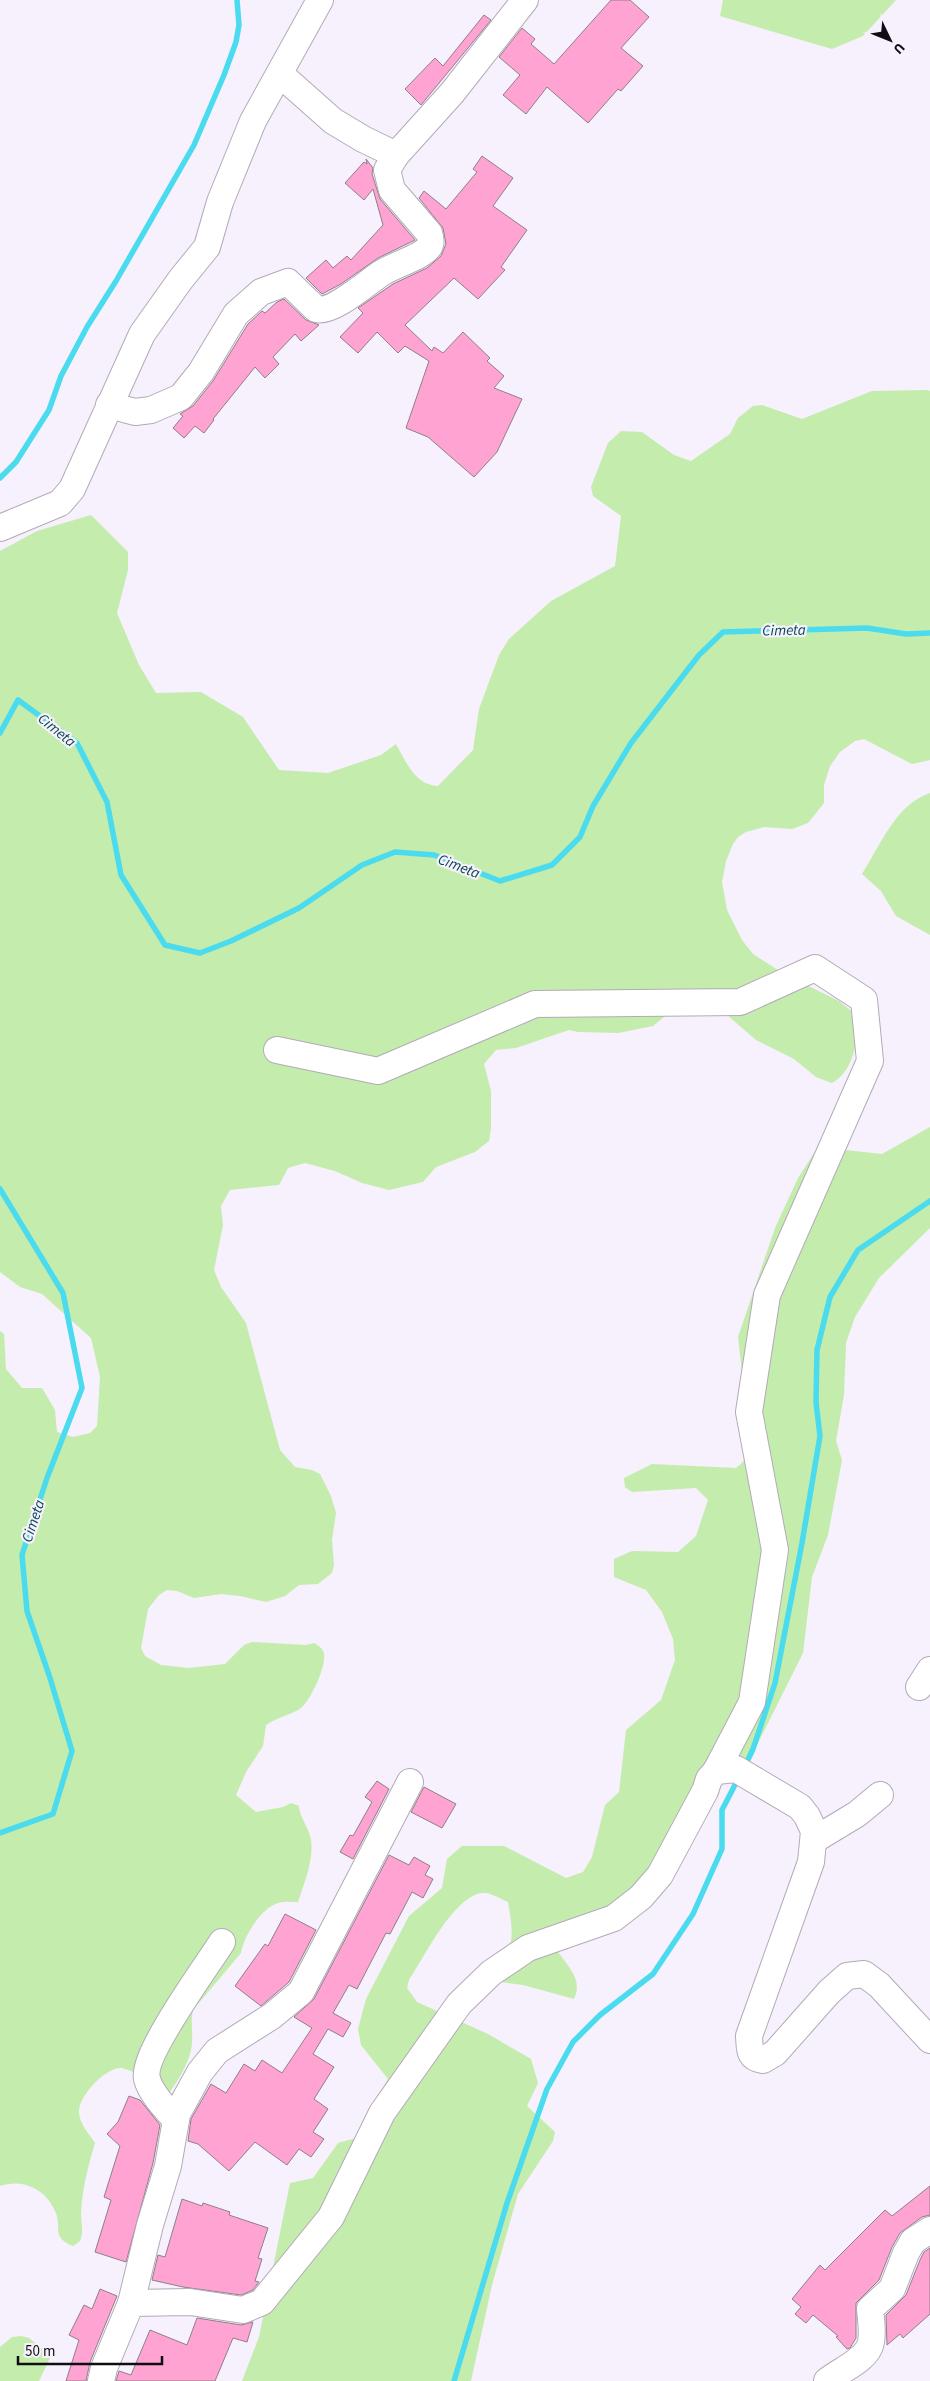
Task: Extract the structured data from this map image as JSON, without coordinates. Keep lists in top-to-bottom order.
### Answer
{
  "water": ["Cimeta"],
  "scale_bar": "50 m",
  "north": "bottom right"
}
